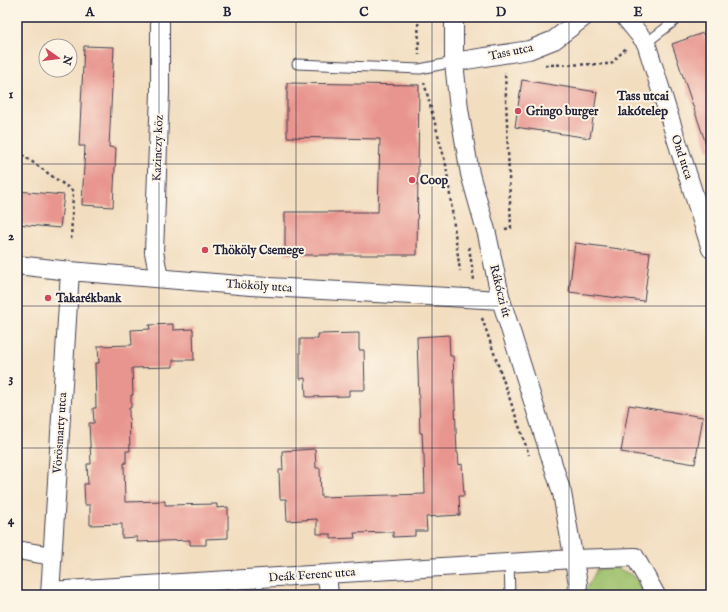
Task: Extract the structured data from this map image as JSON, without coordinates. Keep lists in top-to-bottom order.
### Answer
{
  "streets": {
    "street": [
      "Tass utca",
      "Kazinczy köz",
      "Ond utca",
      "Thököly utca",
      "Rákóczi út",
      "Vörösmarty utca",
      "Deák Ferenc utca"
    ]
  },
  "crossings": [
    ["Tass utca", "Rákóczi út"],
    ["Kazinczy köz", "Thököly utca"],
    ["Thököly utca", "Rákóczi út"],
    ["Thököly utca", "Vörösmarty utca"],
    ["Rákóczi út", "Deák Ferenc utca"],
    ["Vörösmarty utca", "Deák Ferenc utca"]
  ],
  "districts": ["Tass utcai lakótelep"],
  "places": [
    "Gringo burger",
    "Coop",
    "Thököly Csemege",
    "Takarékbank"
  ],
  "north": "right",
  "grid": {
    "columns": [
      "A",
      "B",
      "C",
      "D",
      "E"
    ],
    "rows": [
      "1",
      "2",
      "3",
      "4"
    ]
  }
}
